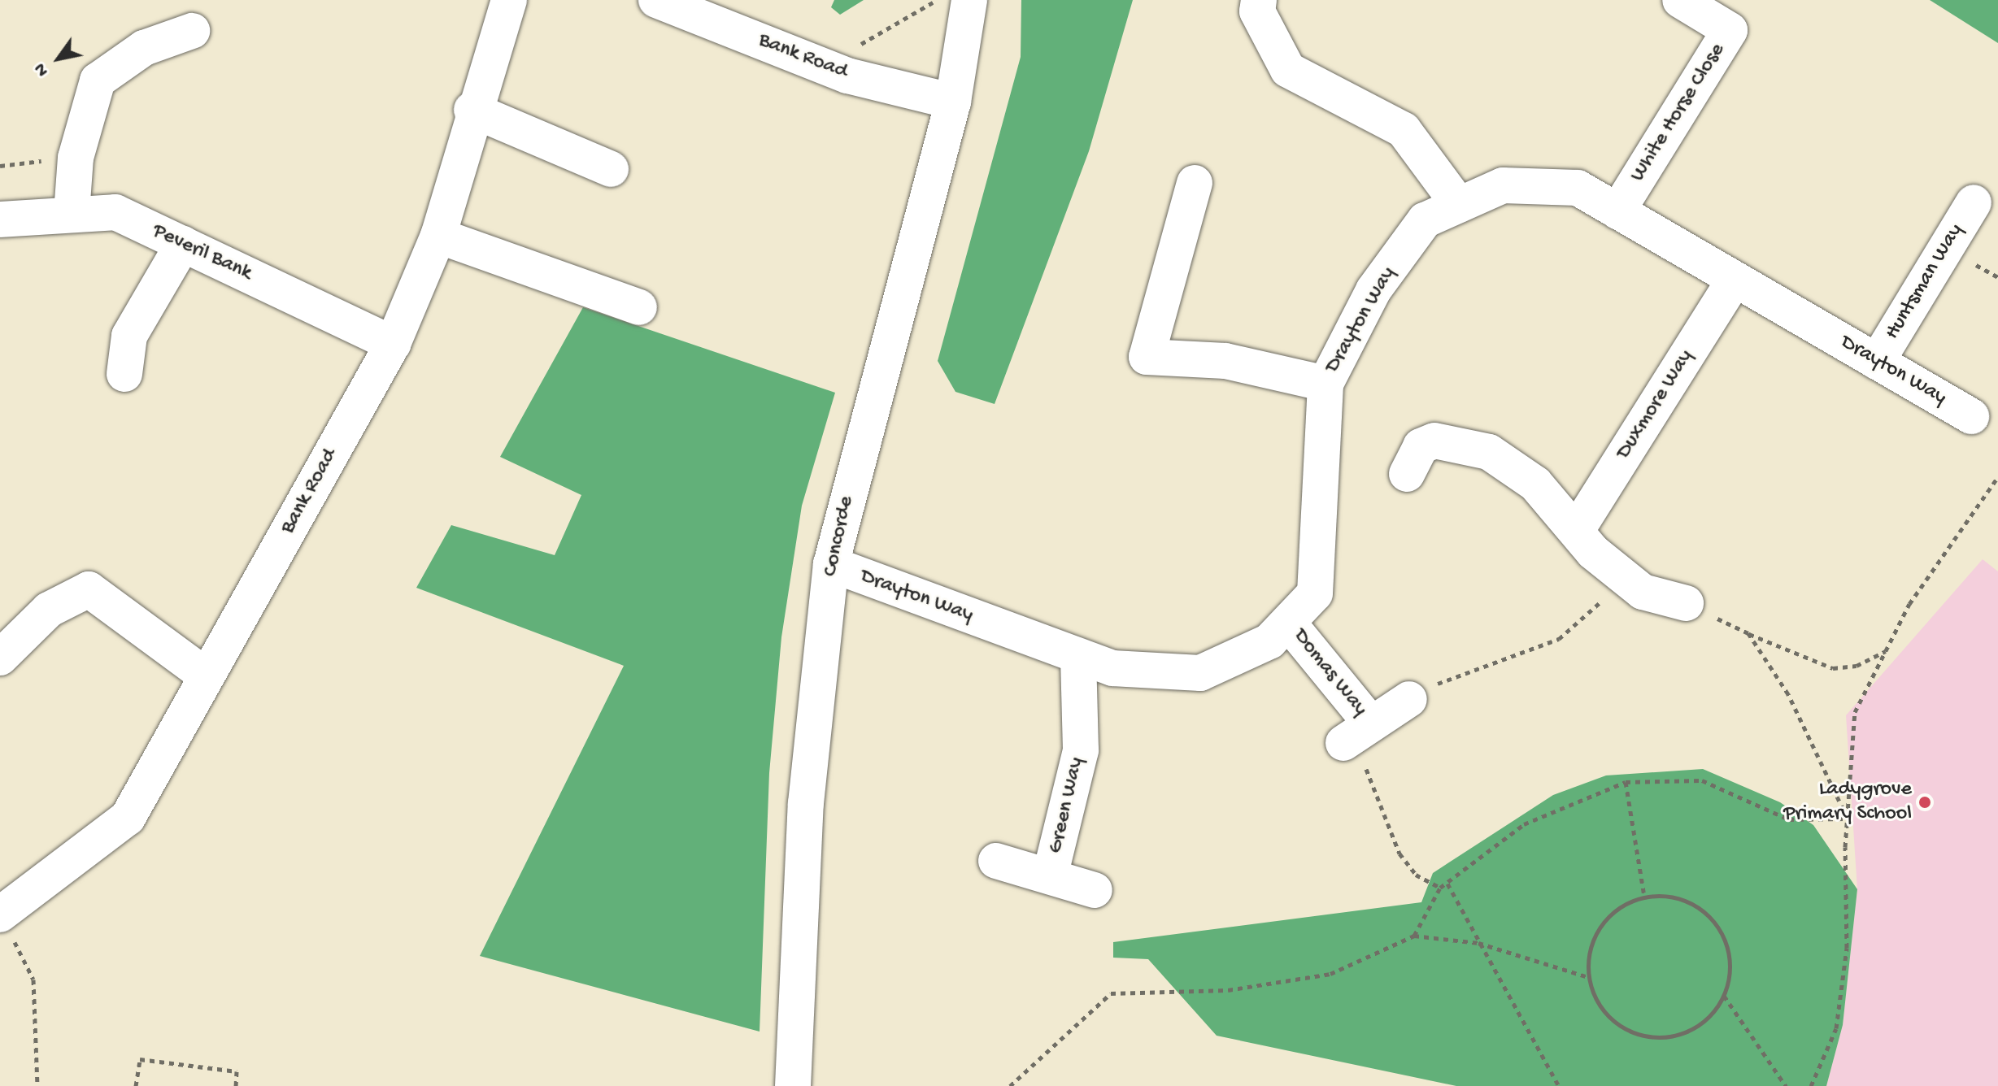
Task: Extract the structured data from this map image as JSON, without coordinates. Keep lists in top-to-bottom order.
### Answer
{
  "streets": {
    "street": [
      "Bank Road",
      "White Horse Close",
      "Peveril Bank",
      "Huntsman Way",
      "Drayton Way",
      "Duxmore Way",
      "Concorde",
      "Domas Way",
      "Green Way"
    ]
  },
  "crossings": [
    ["Bank Road", "Peveril Bank"],
    ["Bank Road", "Concorde"],
    ["White Horse Close", "Drayton Way"],
    ["Huntsman Way", "Drayton Way"],
    ["Drayton Way", "Duxmore Way"],
    ["Drayton Way", "Concorde"],
    ["Drayton Way", "Domas Way"],
    ["Drayton Way", "Green Way"]
  ],
  "places": ["Ladygrove Primary School"],
  "north": "bottom left"
}
